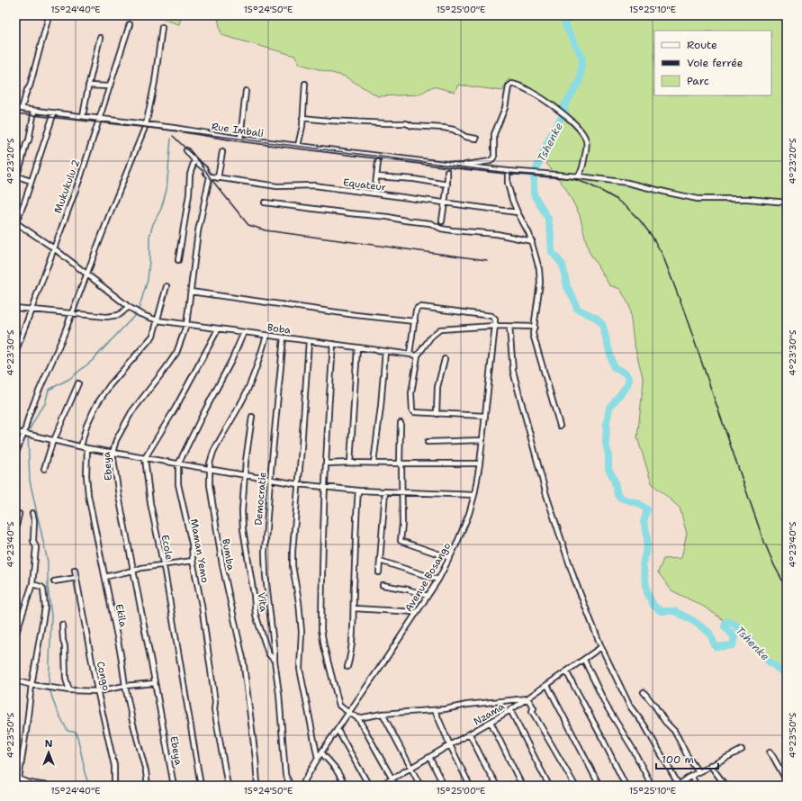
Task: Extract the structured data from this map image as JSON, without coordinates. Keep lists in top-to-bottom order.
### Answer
{
  "streets": {
    "street": [
      "Rue Imbali",
      "Equateur",
      "Mukukulu 2",
      "Boba",
      "Ebeya",
      "Democratie",
      "Ecole",
      "Maman Yemo",
      "Bumba",
      "Avenue Bosango",
      "Vita",
      "Ekila",
      "Congo",
      "Nzama"
    ]
  },
  "crossings": [
    ["Rue Imbali", "Mukukulu 2"],
    ["Equateur", "Ebeya"],
    ["Mukukulu 2", "Boba"],
    ["Boba", "Ebeya"],
    ["Boba", "Democratie"],
    ["Boba", "Maman Yemo"],
    ["Boba", "Bumba"],
    ["Democratie", "Vita"]
  ],
  "water": ["Tshenke"],
  "legend": ["Route", "Voie ferrée", "Parc"],
  "scale_bar": "100 m",
  "north": "top",
  "coordinates": [
    "15°24'40\"E",
    "15°24'50\"E",
    "15°25'00\"E",
    "15°25'10\"E",
    "4°23'20\"S",
    "4°23'30\"S",
    "4°23'40\"S",
    "4°23'50\"S"
  ]
}
